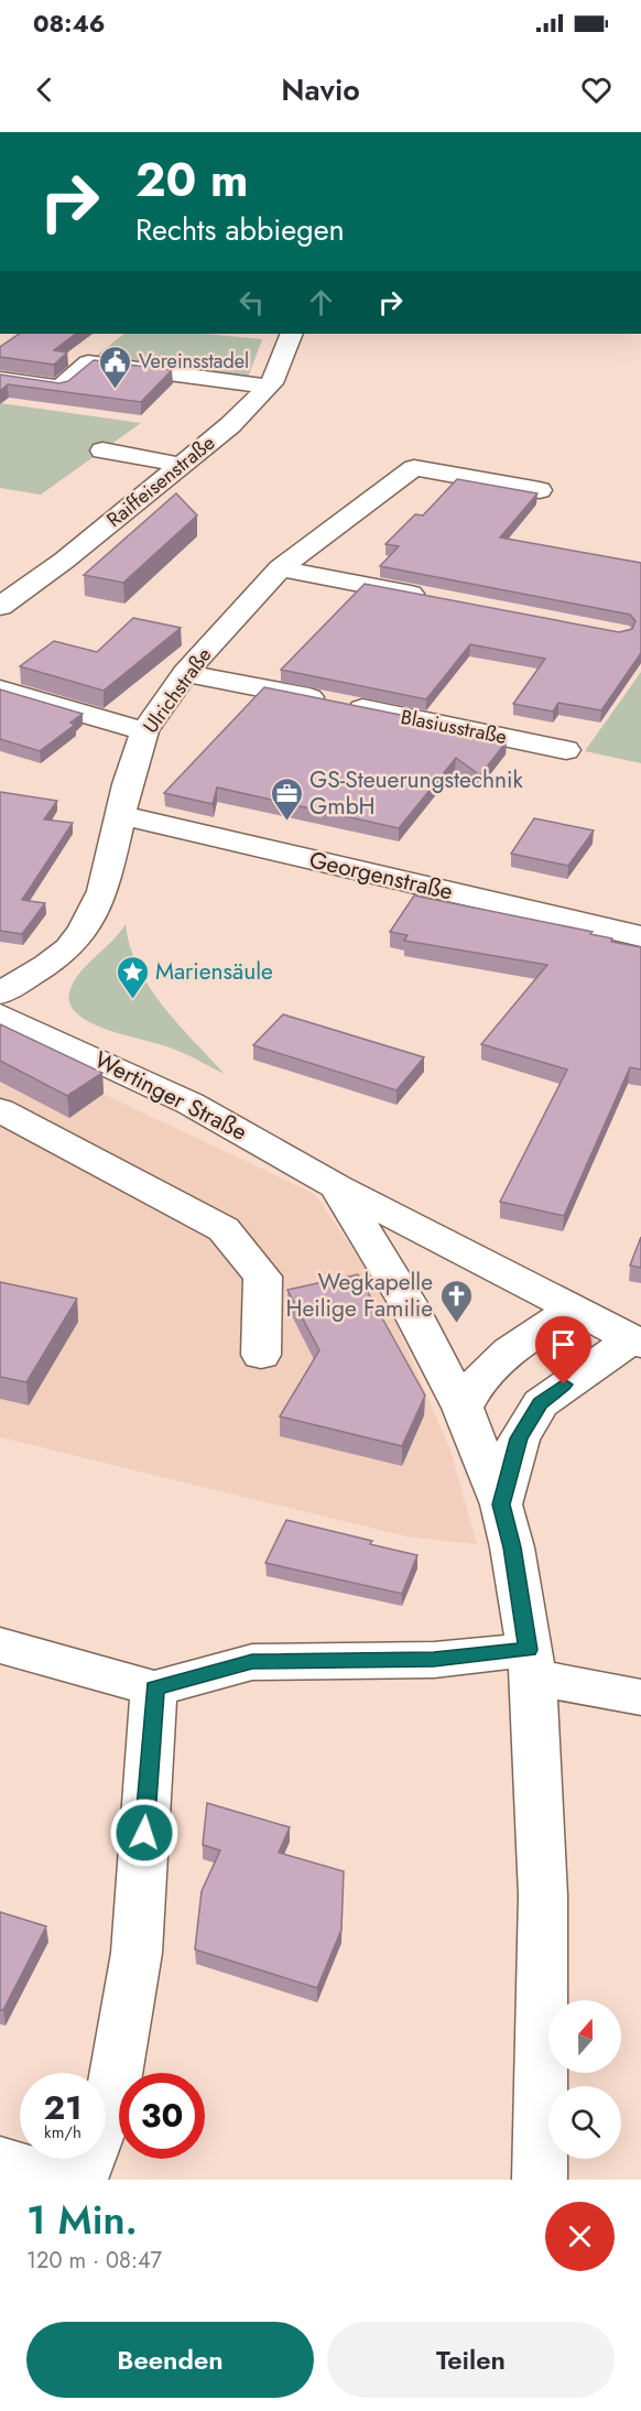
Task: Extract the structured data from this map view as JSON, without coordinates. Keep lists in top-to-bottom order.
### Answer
{
  "streets": {
    "street": [
      "Raiffeisenstraße",
      "Ulrichstraße",
      "Blasiusstraße",
      "Georgenstraße",
      "Wertinger Straße"
    ]
  },
  "crossings": [
    ["Ulrichstraße", "Blasiusstraße"],
    ["Ulrichstraße", "Georgenstraße"]
  ],
  "places": {
    "public building": ["Vereinsstadel"],
    "office": ["GS-Steuerungstechnik GmbH"],
    "place": ["Mariensäule"],
    "church": ["Wegkapelle Heilige Familie"]
  },
  "north": "top",
  "page": {
    "status": "08:46",
    "header": "Navio",
    "turn": ["20 m", "Rechts abbiegen"],
    "speed": "21 km/h",
    "limit": "30",
    "heading": ["1 Min.", "120 m · 08:47"],
    "buttons": ["Beenden", "Teilen"]
  }
}
